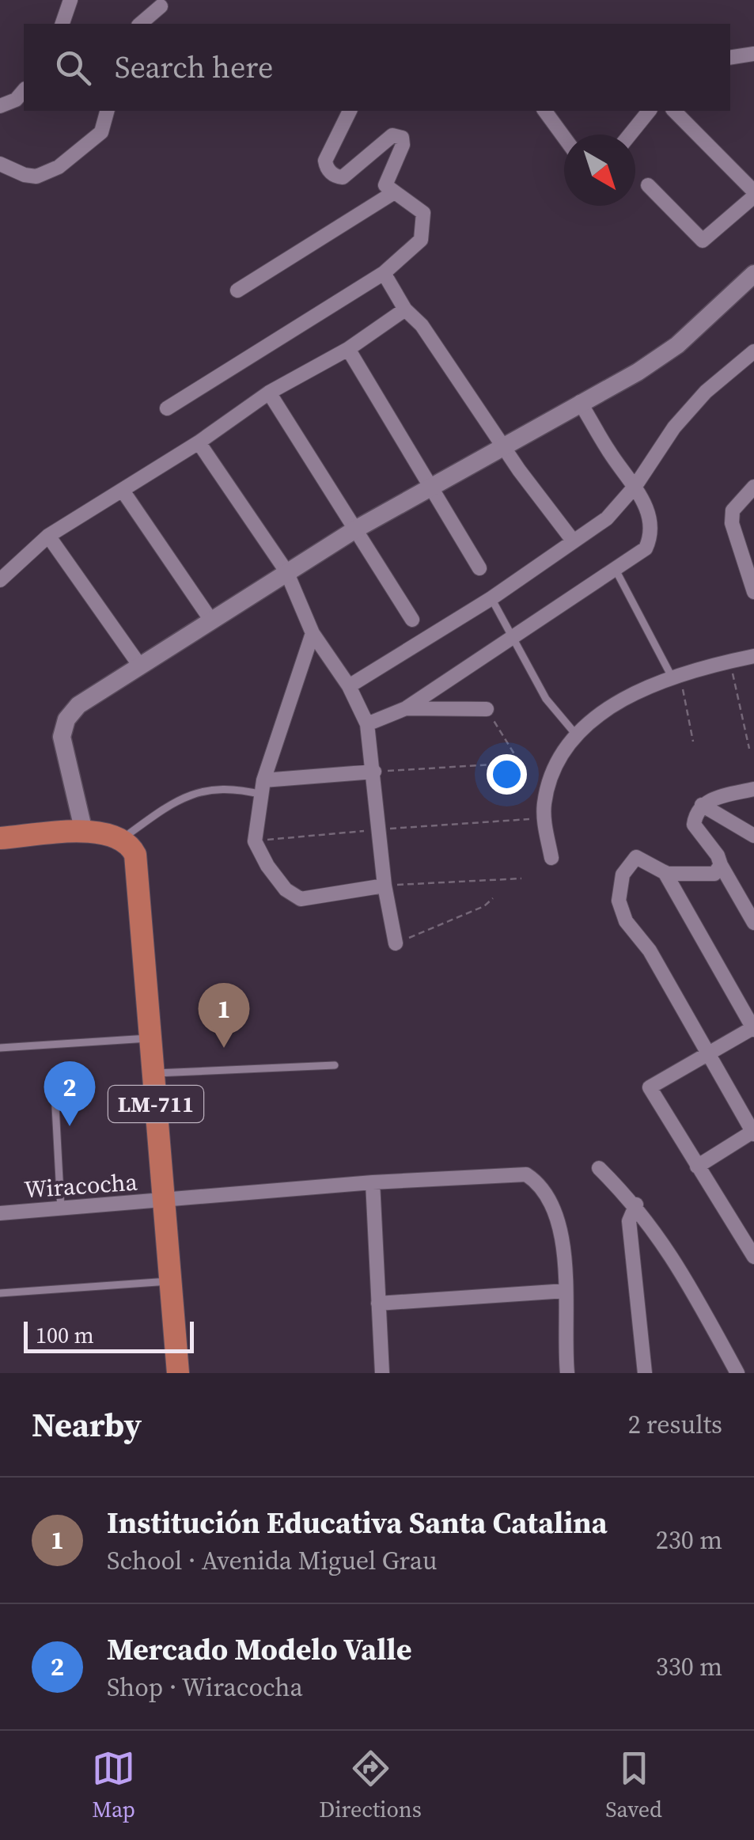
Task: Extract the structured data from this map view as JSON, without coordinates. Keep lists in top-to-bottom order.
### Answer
{
  "streets": {
    "main road": ["LM-711"],
    "street": ["Wiracocha"]
  },
  "crossings": [
    ["LM-711", "Wiracocha"]
  ],
  "scale_bar": "100 m",
  "north": "bottom right",
  "page": {
    "search": "Search here",
    "pins": ["1", "2"],
    "scale": "100 m",
    "heading": ["Nearby", "2 results"],
    "list": [
      {
        "mark": "1",
        "name": "Institución Educativa Santa Catalina",
        "note": "School · Avenida Miguel Grau",
        "value": "230 m"
      },
      {
        "mark": "2",
        "name": "Mercado Modelo Valle",
        "note": "Shop · Wiracocha",
        "value": "330 m"
      }
    ],
    "nav": ["Map", "Directions", "Saved"]
  }
}
